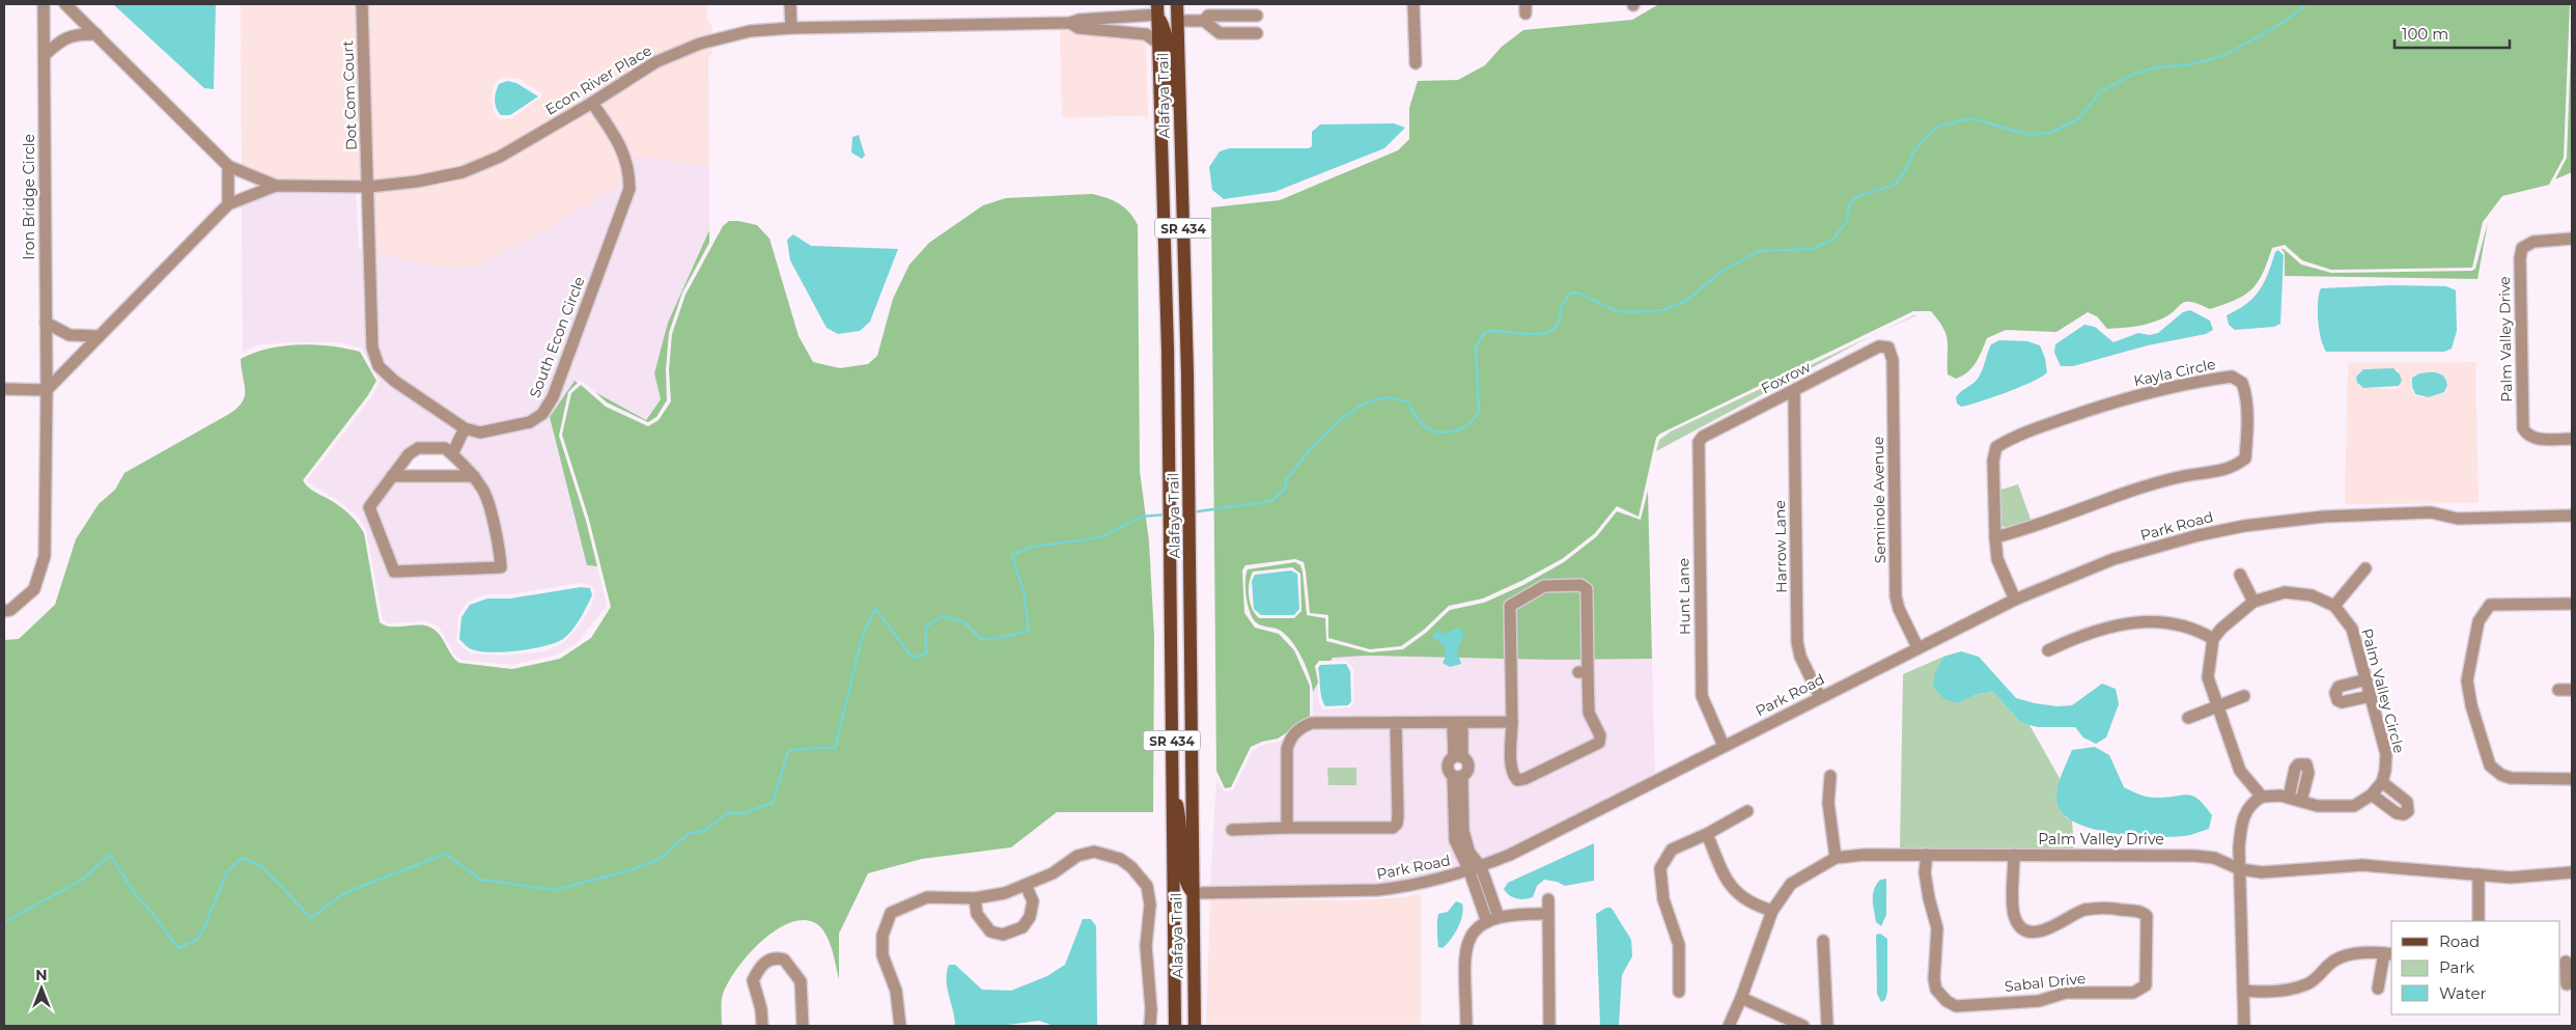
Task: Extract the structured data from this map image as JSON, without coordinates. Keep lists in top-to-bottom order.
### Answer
{
  "streets": {
    "main road": ["Alafaya Trail", "SR 434"],
    "street": [
      "Econ River Place",
      "Dot Com Court",
      "Iron Bridge Circle",
      "South Econ Circle",
      "Palm Valley Drive",
      "Kayla Circle",
      "Foxrow",
      "Seminole Avenue",
      "Park Road",
      "Harrow Lane",
      "Hunt Lane",
      "Palm Valley Circle",
      "Sabal Drive"
    ]
  },
  "crossings": [
    ["Econ River Place", "Dot Com Court"],
    ["Econ River Place", "Alafaya Trail"],
    ["Econ River Place", "South Econ Circle"],
    ["Dot Com Court", "South Econ Circle"],
    ["Alafaya Trail", "Park Road"],
    ["Palm Valley Drive", "Sabal Drive"],
    ["Kayla Circle", "Park Road"],
    ["Foxrow", "Seminole Avenue"],
    ["Foxrow", "Harrow Lane"],
    ["Foxrow", "Hunt Lane"],
    ["Seminole Avenue", "Park Road"],
    ["Park Road", "Harrow Lane"],
    ["Park Road", "Hunt Lane"]
  ],
  "legend": ["Road", "Park", "Water"],
  "scale_bar": "100 m",
  "north": "top"
}
